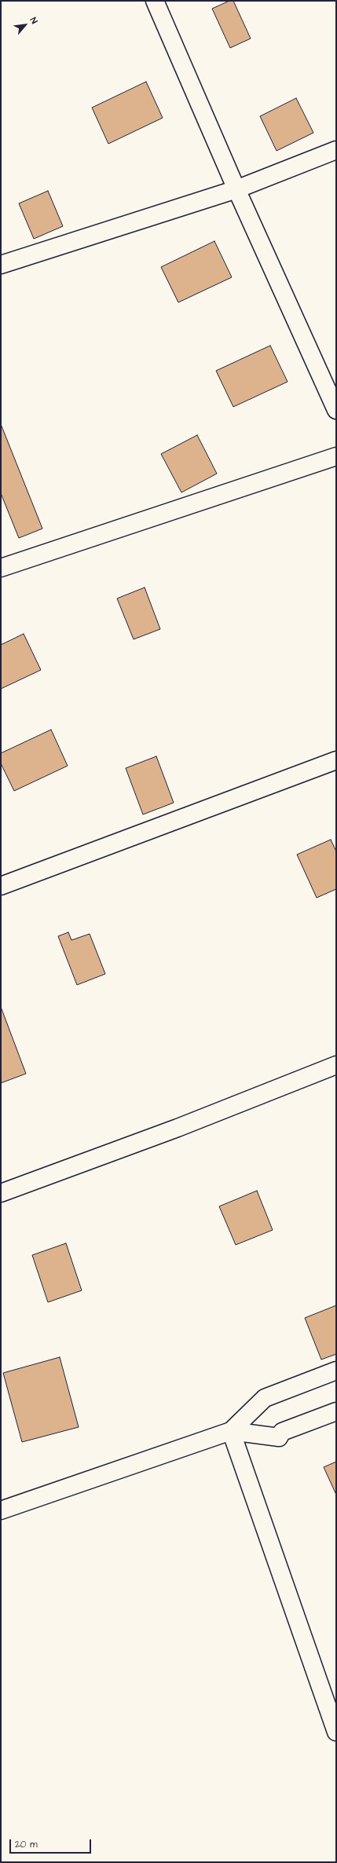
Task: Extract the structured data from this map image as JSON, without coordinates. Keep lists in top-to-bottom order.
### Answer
{
  "scale_bar": "20 m",
  "north": "top right"
}
